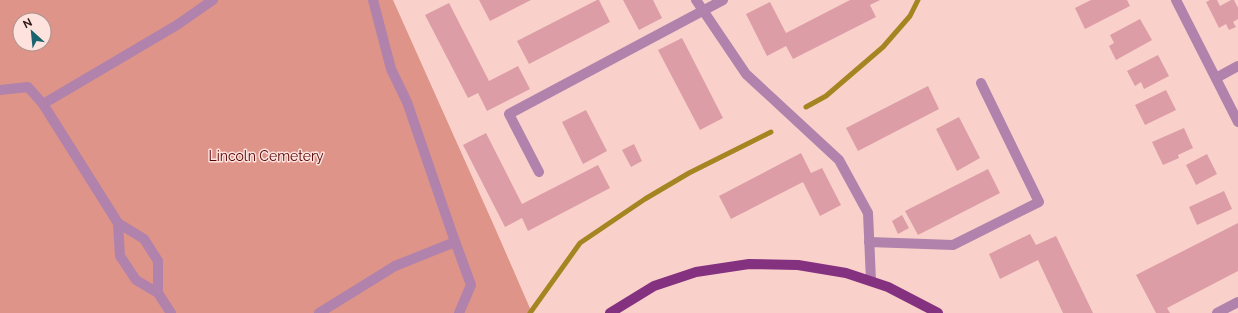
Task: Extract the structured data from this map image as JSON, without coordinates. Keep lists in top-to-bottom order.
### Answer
{
  "parks": ["Lincoln Cemetery"],
  "north": "top left"
}
